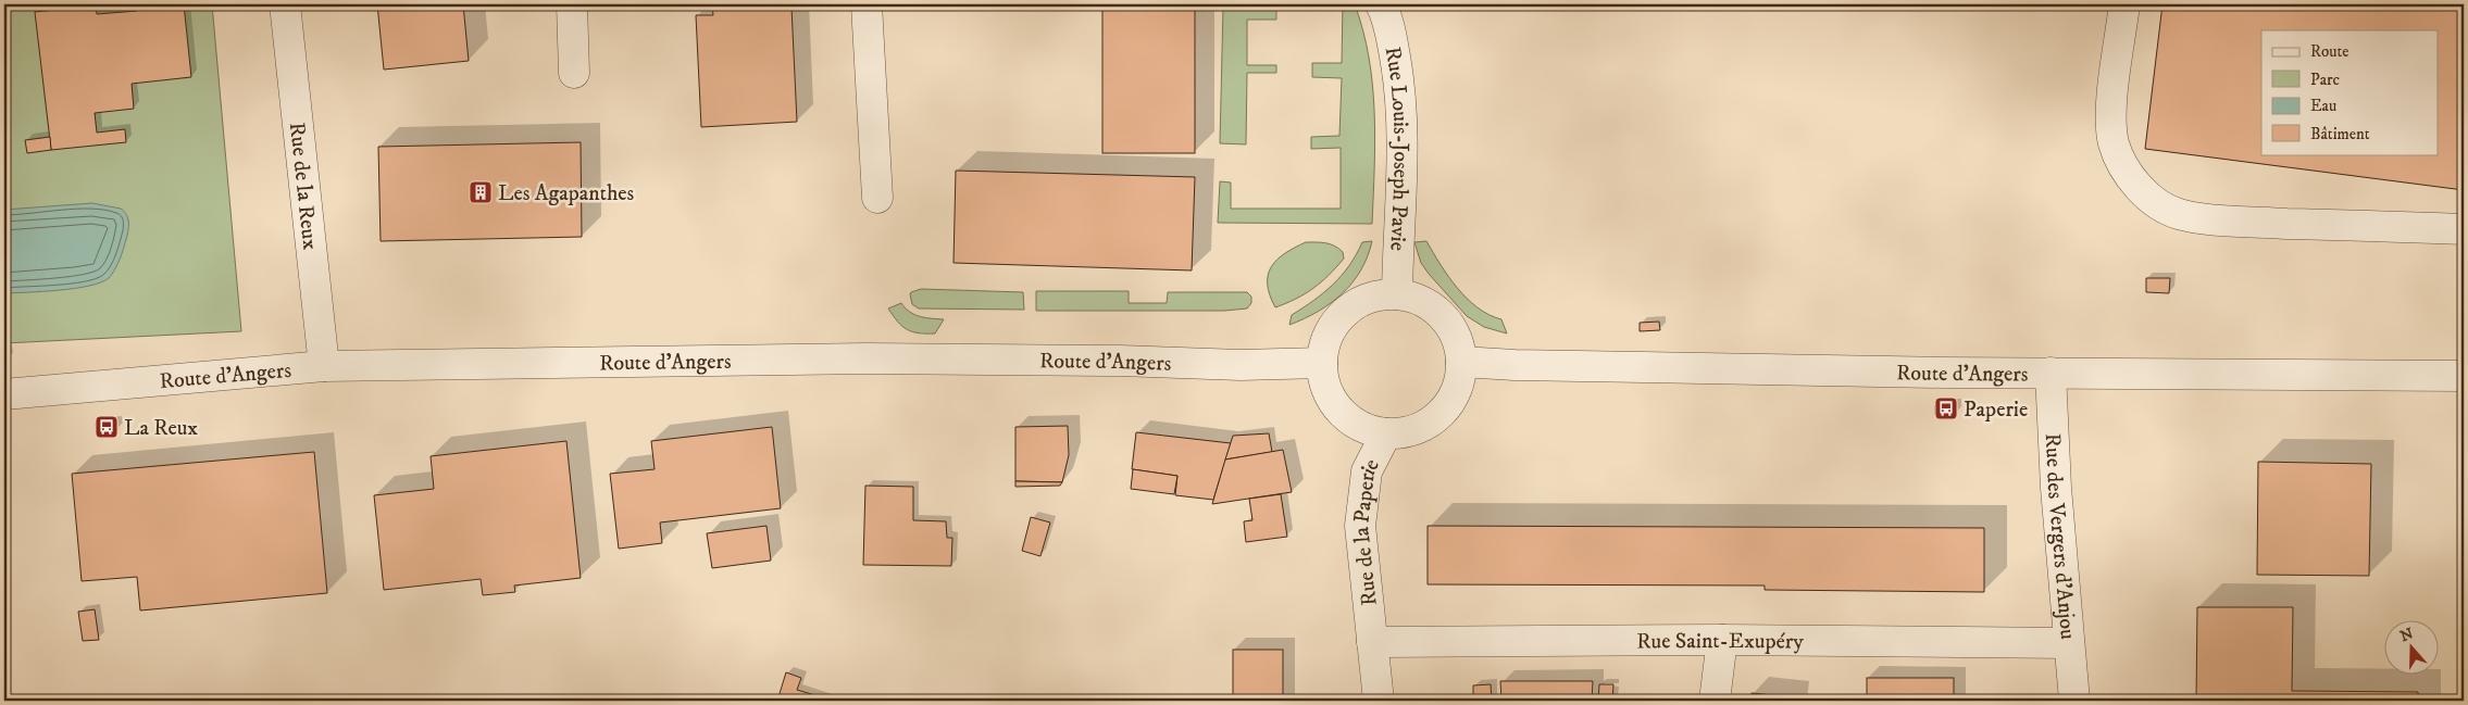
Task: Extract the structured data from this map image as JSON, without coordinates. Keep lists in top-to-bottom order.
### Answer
{
  "streets": {
    "street": [
      "Rue Louis-Joseph Pavie",
      "Rue de la Reux",
      "Route d’Angers",
      "Rue de la Paperie",
      "Rue des Vergers d’Anjou",
      "Rue Saint-Exupéry"
    ]
  },
  "crossings": [
    ["Rue Louis-Joseph Pavie", "Route d’Angers"],
    ["Rue Louis-Joseph Pavie", "Rue de la Paperie"],
    ["Rue de la Reux", "Route d’Angers"],
    ["Route d’Angers", "Rue de la Paperie"],
    ["Route d’Angers", "Rue des Vergers d’Anjou"],
    ["Rue de la Paperie", "Rue Saint-Exupéry"],
    ["Rue des Vergers d’Anjou", "Rue Saint-Exupéry"]
  ],
  "places": {
    "building": ["Les Agapanthes"],
    "bus stop": ["Paperie", "La Reux"]
  },
  "legend": [
    "Route",
    "Parc",
    "Eau",
    "Bâtiment"
  ],
  "north": "top"
}
